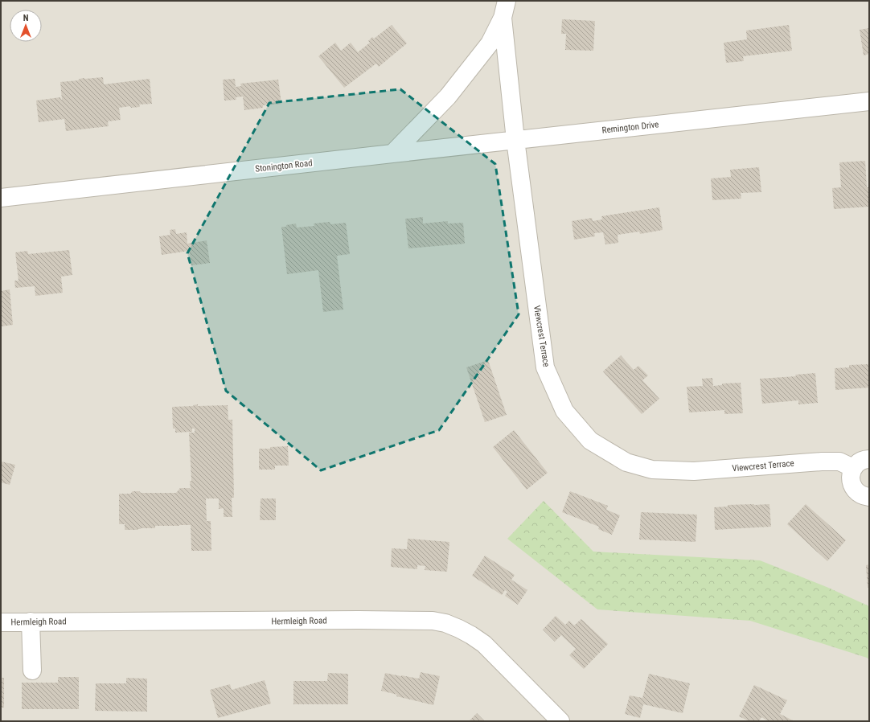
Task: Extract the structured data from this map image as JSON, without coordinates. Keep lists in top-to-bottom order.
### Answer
{
  "streets": {
    "street": [
      "Remington Drive",
      "Stonington Road",
      "Viewcrest Terrace",
      "Hermleigh Road"
    ]
  },
  "crossings": [
    ["Remington Drive", "Stonington Road"],
    ["Remington Drive", "Viewcrest Terrace"]
  ],
  "north": "top"
}
